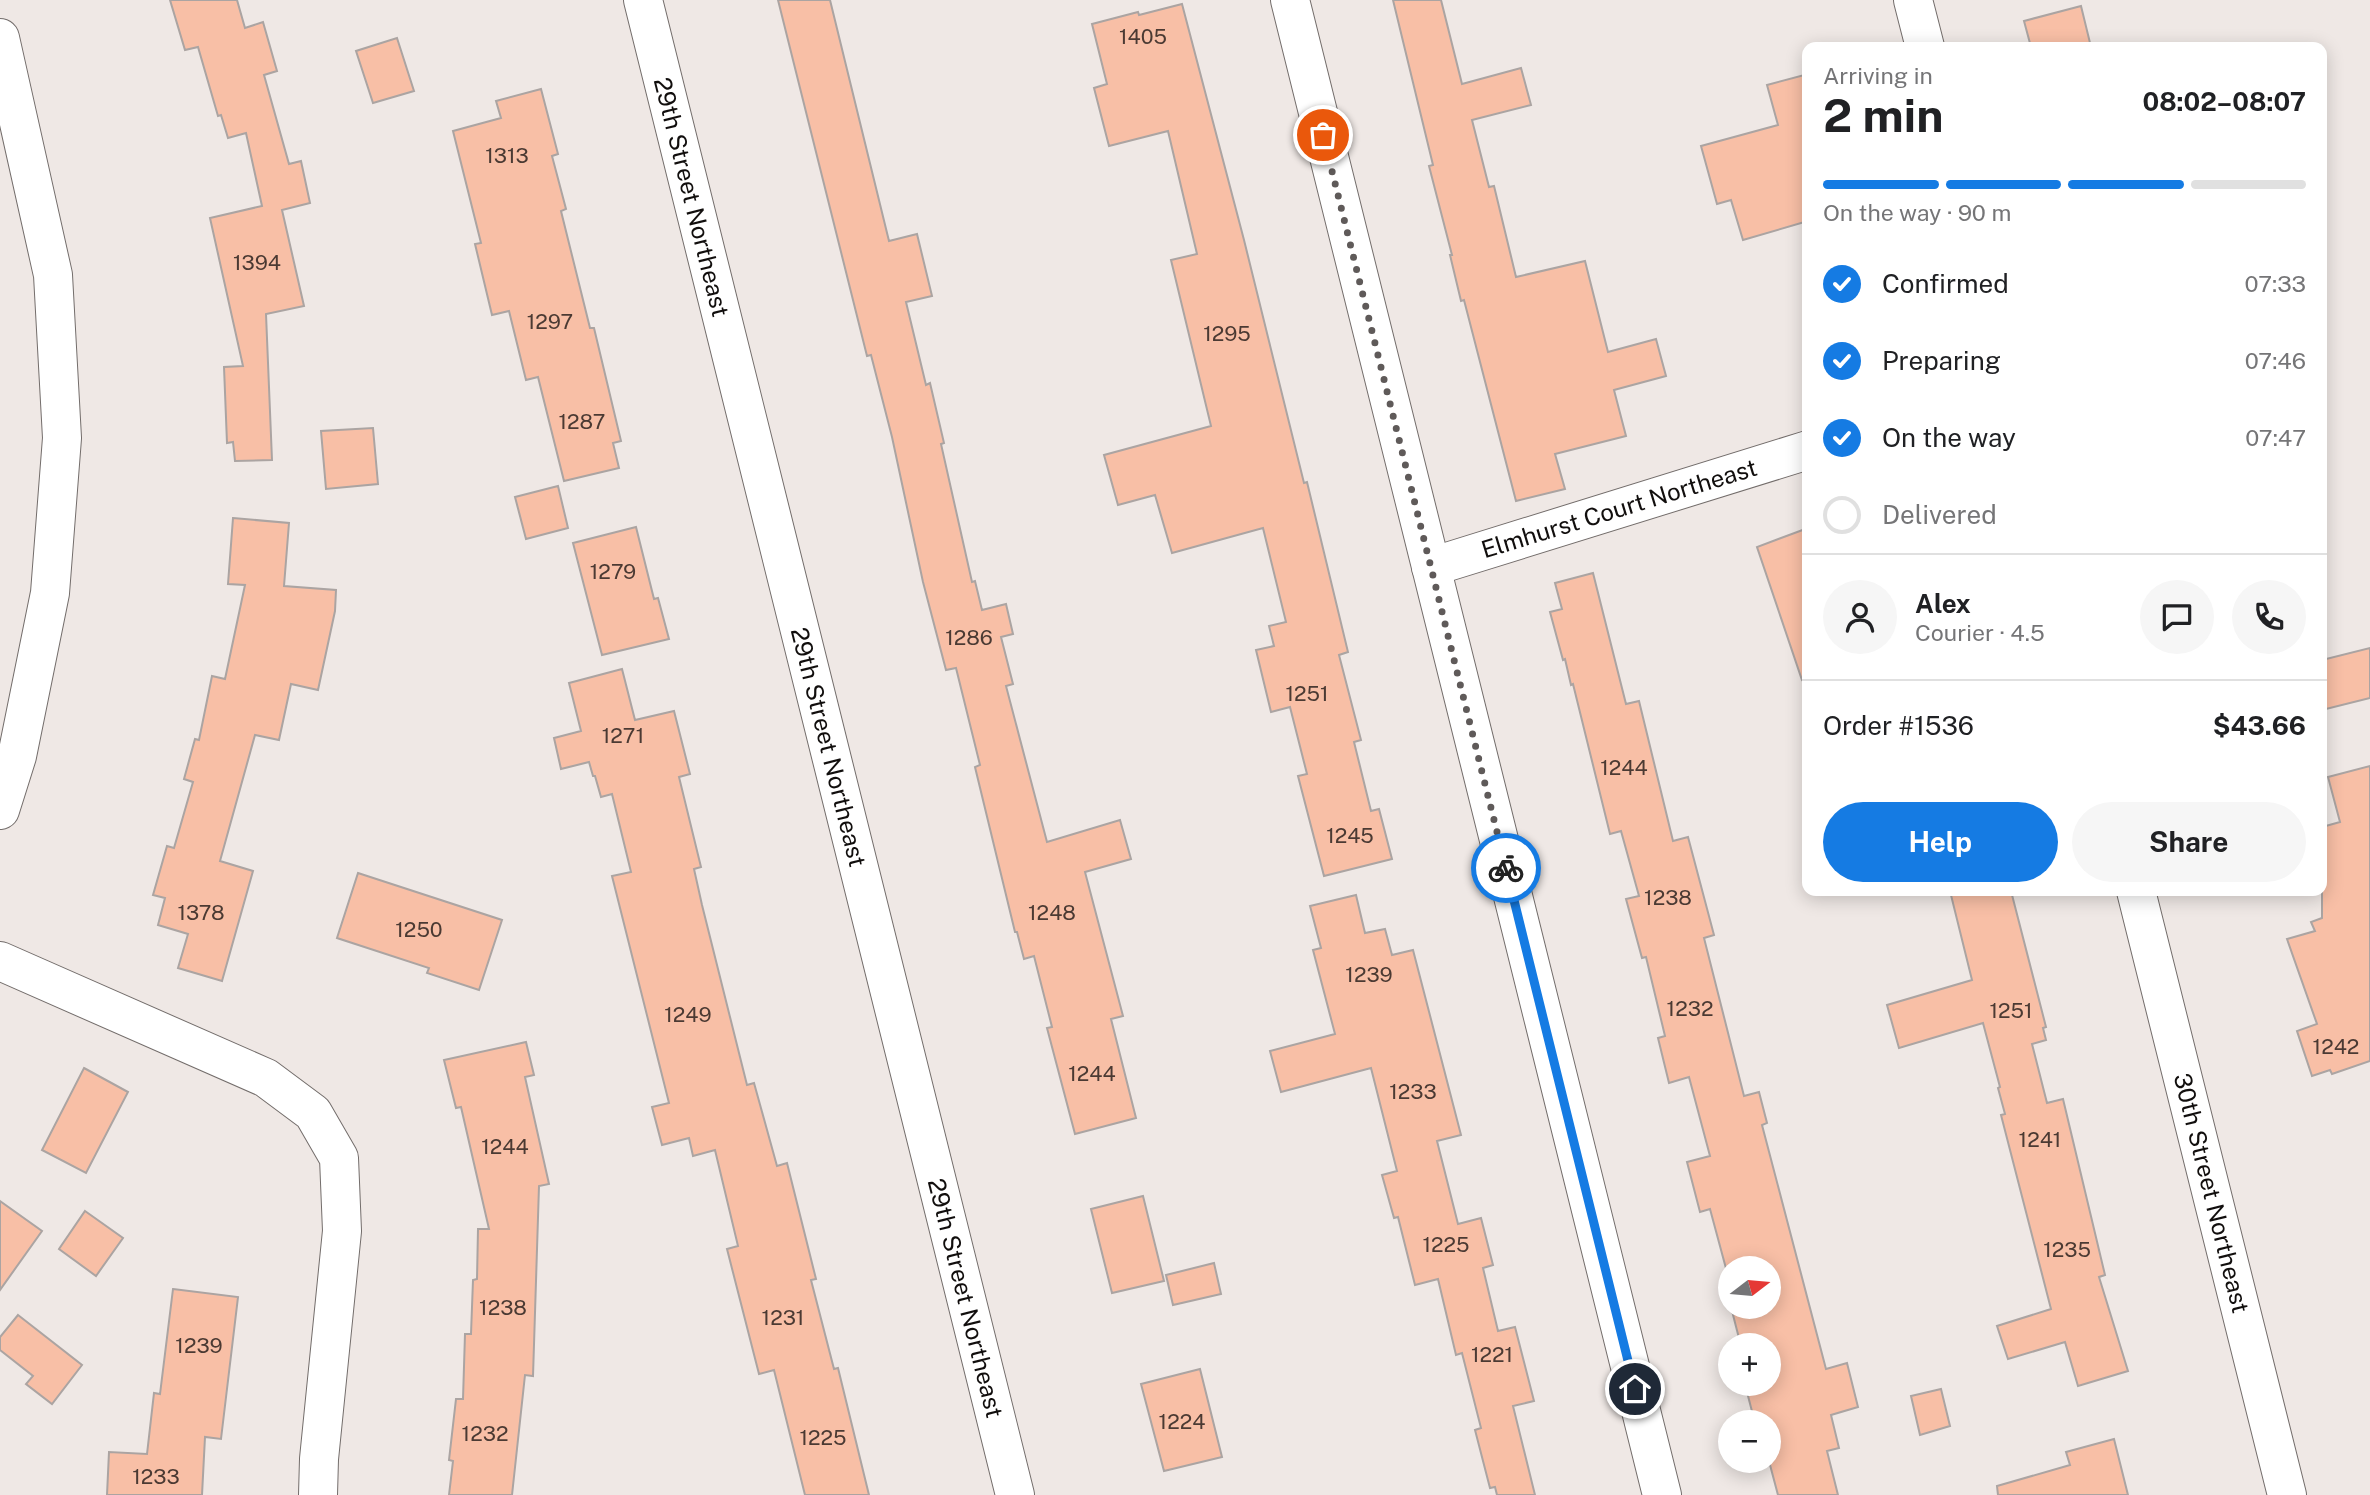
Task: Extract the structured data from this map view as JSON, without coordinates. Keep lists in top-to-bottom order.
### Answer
{
  "streets": {
    "street": ["29th Street Northeast", "Elmhurst Court Northeast", "30th Street Northeast"]
  },
  "house_numbers": [
    "1405",
    "1313",
    "1394",
    "1297",
    "1295",
    "1287",
    "1279",
    "1286",
    "1251",
    "1271",
    "1244",
    "1245",
    "1238",
    "1378",
    "1248",
    "1250",
    "1239",
    "1232",
    "1251",
    "1249",
    "1242",
    "1244",
    "1233",
    "1241",
    "1244",
    "1225",
    "1235",
    "1238",
    "1231",
    "1239",
    "1221",
    "1224",
    "1232",
    "1225",
    "1233"
  ],
  "north": "right",
  "page": {
    "heading": ["2 min", "Arriving in", "08:02–08:07"],
    "panel": [
      "Alex",
      "Courier · 4.5",
      "Order #1536",
      "$43.66"
    ],
    "bar": "On the way · 90 m",
    "list": [
      ["Confirmed", "07:33"],
      ["Preparing", "07:46"],
      ["On the way", "07:47"],
      "Delivered"
    ],
    "buttons": ["Help", "Share"],
    "map_buttons": ["+", "−"]
  }
}
